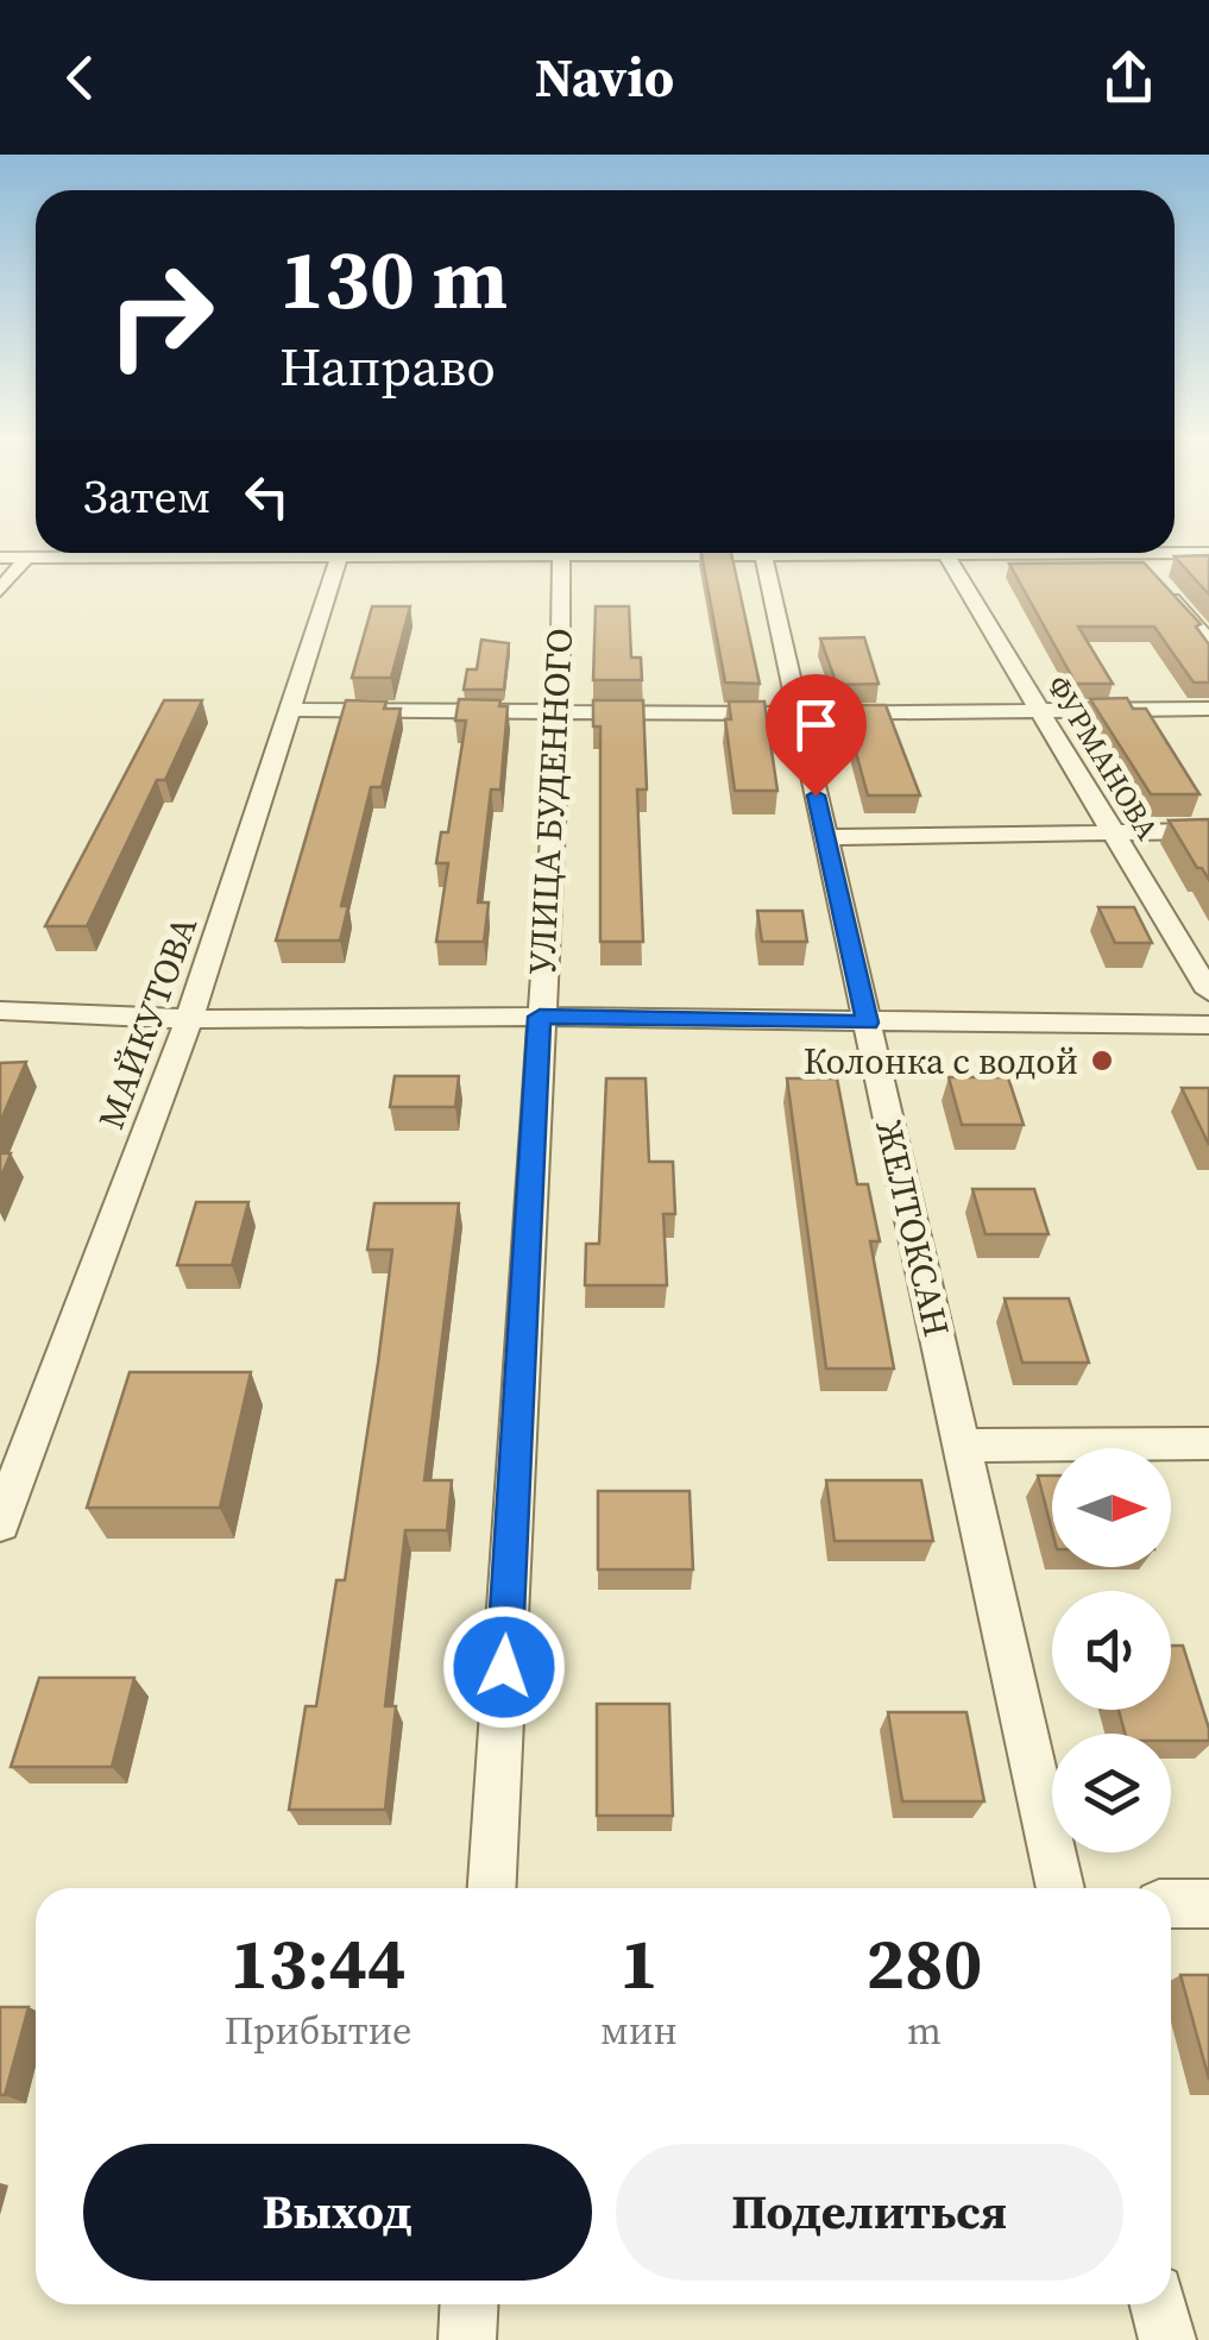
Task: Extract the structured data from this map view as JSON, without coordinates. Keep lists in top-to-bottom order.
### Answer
{
  "streets": {
    "street": [
      "ФУРМАНОВА",
      "УЛИЦА БУДЕННОГО",
      "МАЙКУТОВА",
      "ЖЕЛТОКСАН"
    ]
  },
  "places": ["Колонка с водой"],
  "north": "right",
  "page": {
    "header": "Navio",
    "turn": ["130 m", "Направо"],
    "then": "Затем",
    "eta": [
      "13:44",
      "Прибытие",
      "1",
      "мин",
      "280",
      "m"
    ],
    "buttons": ["Выход", "Поделиться"]
  }
}
